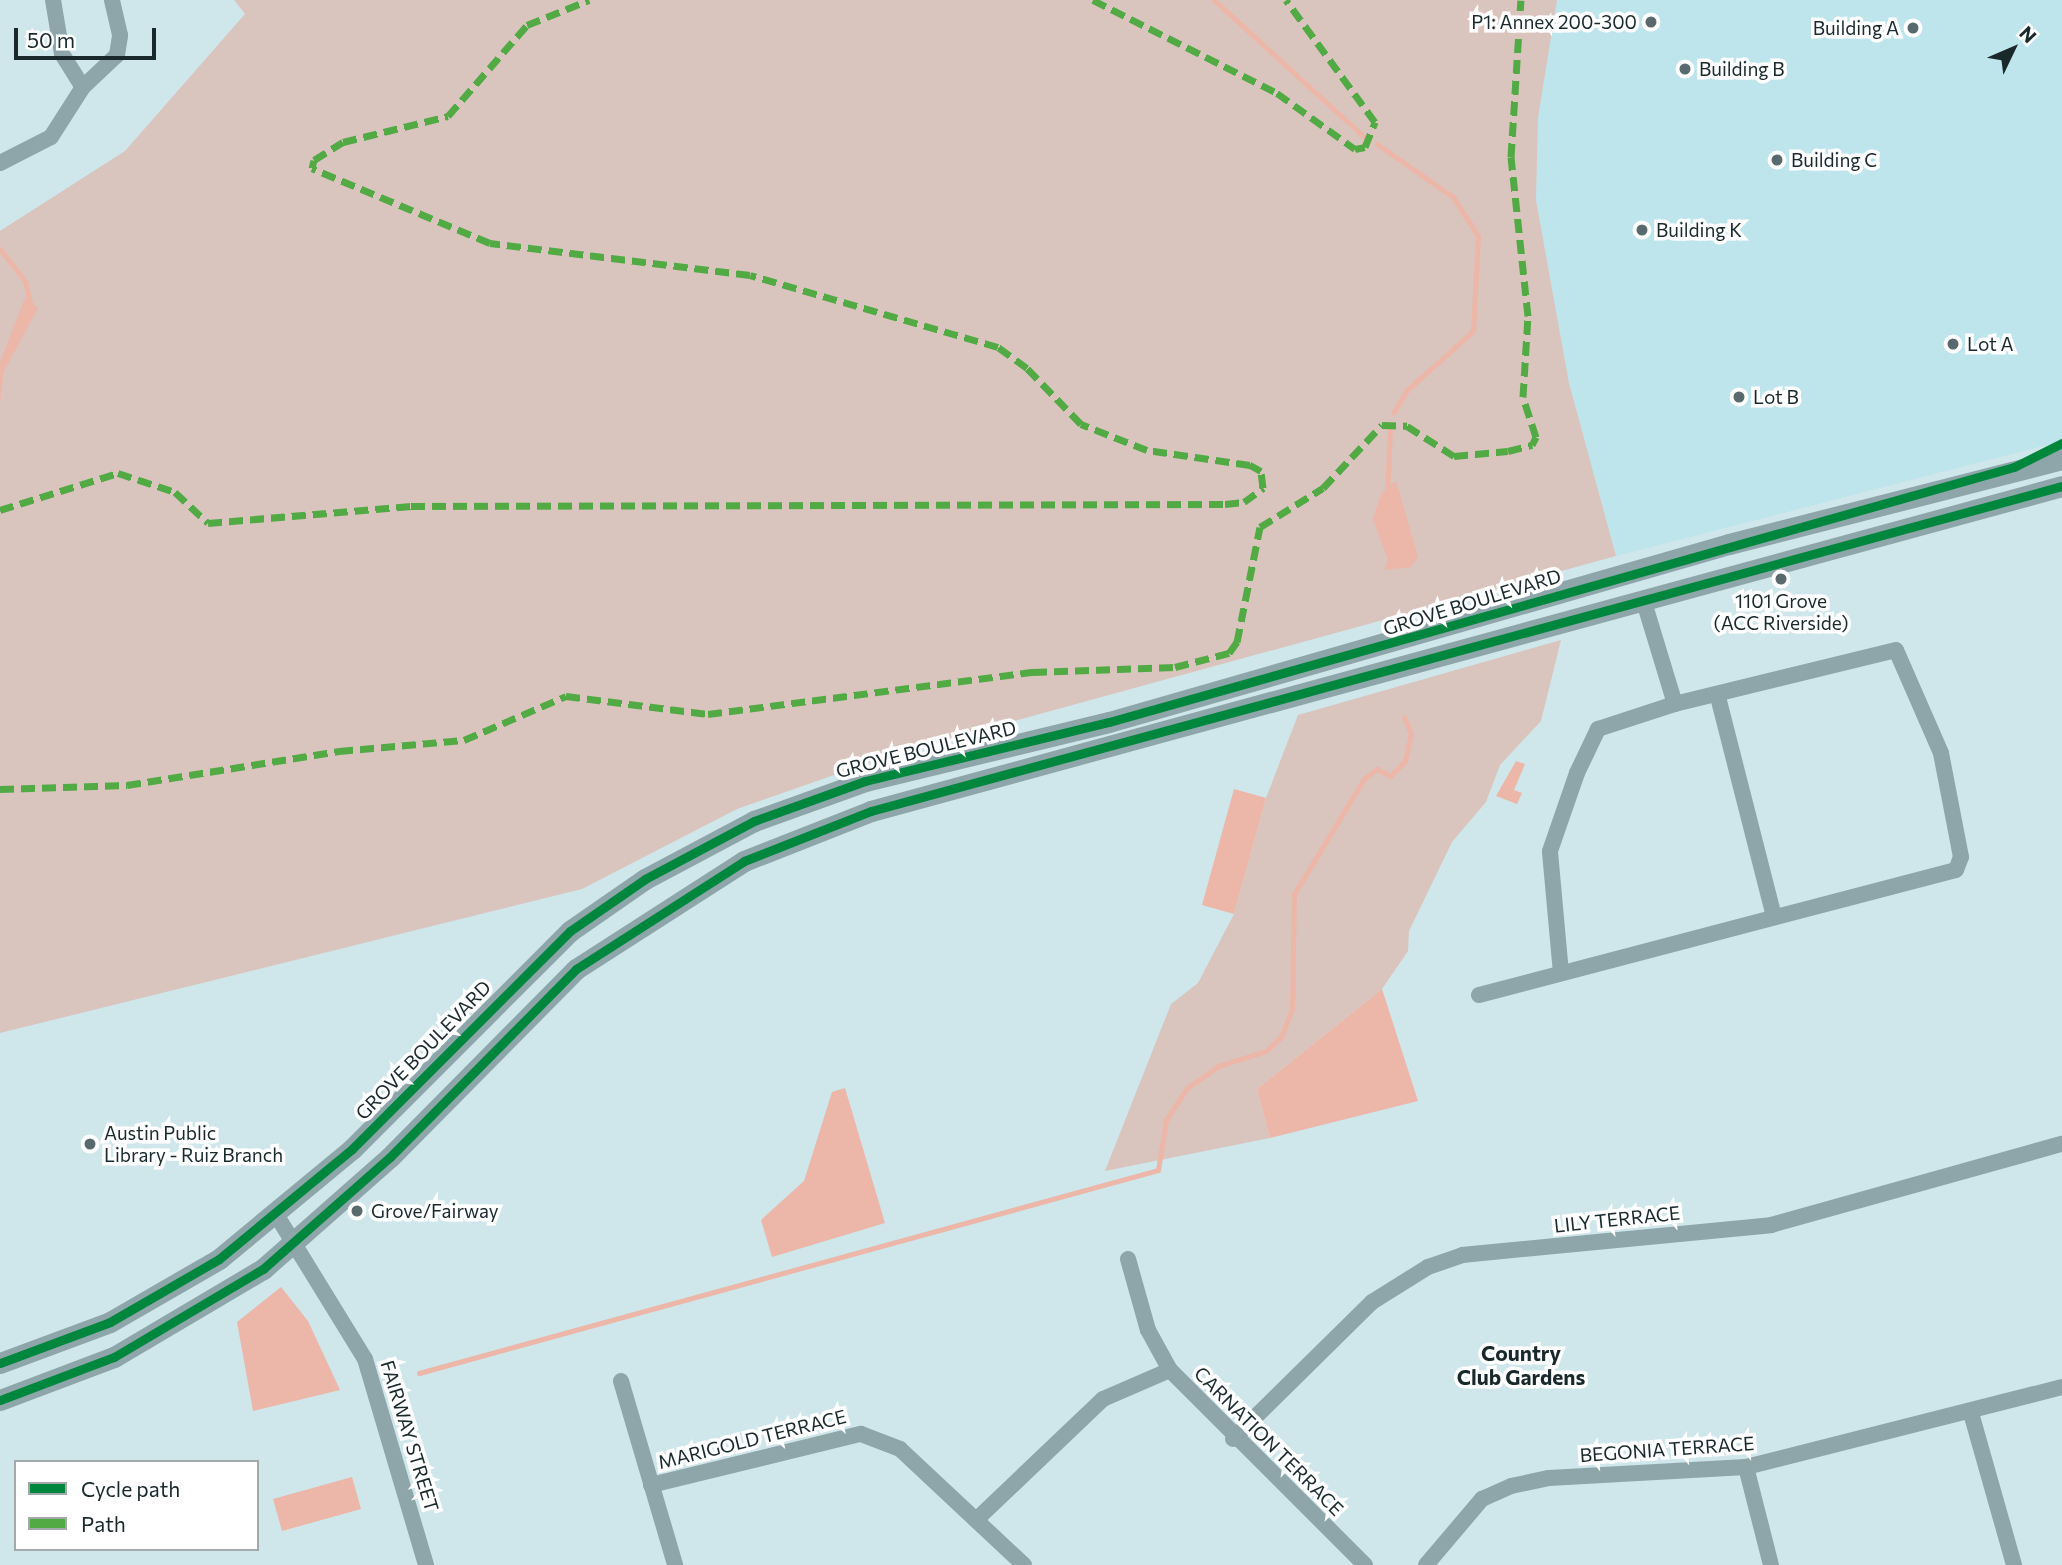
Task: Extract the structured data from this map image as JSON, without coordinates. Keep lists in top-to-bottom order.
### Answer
{
  "streets": {
    "street": [
      "GROVE BOULEVARD",
      "LILY TERRACE",
      "FAIRWAY STREET",
      "MARIGOLD TERRACE",
      "CARNATION TERRACE",
      "BEGONIA TERRACE"
    ]
  },
  "crossings": [
    ["GROVE BOULEVARD", "FAIRWAY STREET"],
    ["LILY TERRACE", "CARNATION TERRACE"]
  ],
  "districts": ["Country Club Gardens"],
  "places": [
    "P1: Annex 200-300",
    "Building A",
    "Building B",
    "Building C",
    "Building K",
    "Lot A",
    "Lot B",
    "1101 Grove (ACC Riverside)",
    "Austin Public Library - Ruiz Branch",
    "Grove/Fairway"
  ],
  "legend": ["Cycle path", "Path"],
  "scale_bar": "50 m",
  "north": "top right"
}
